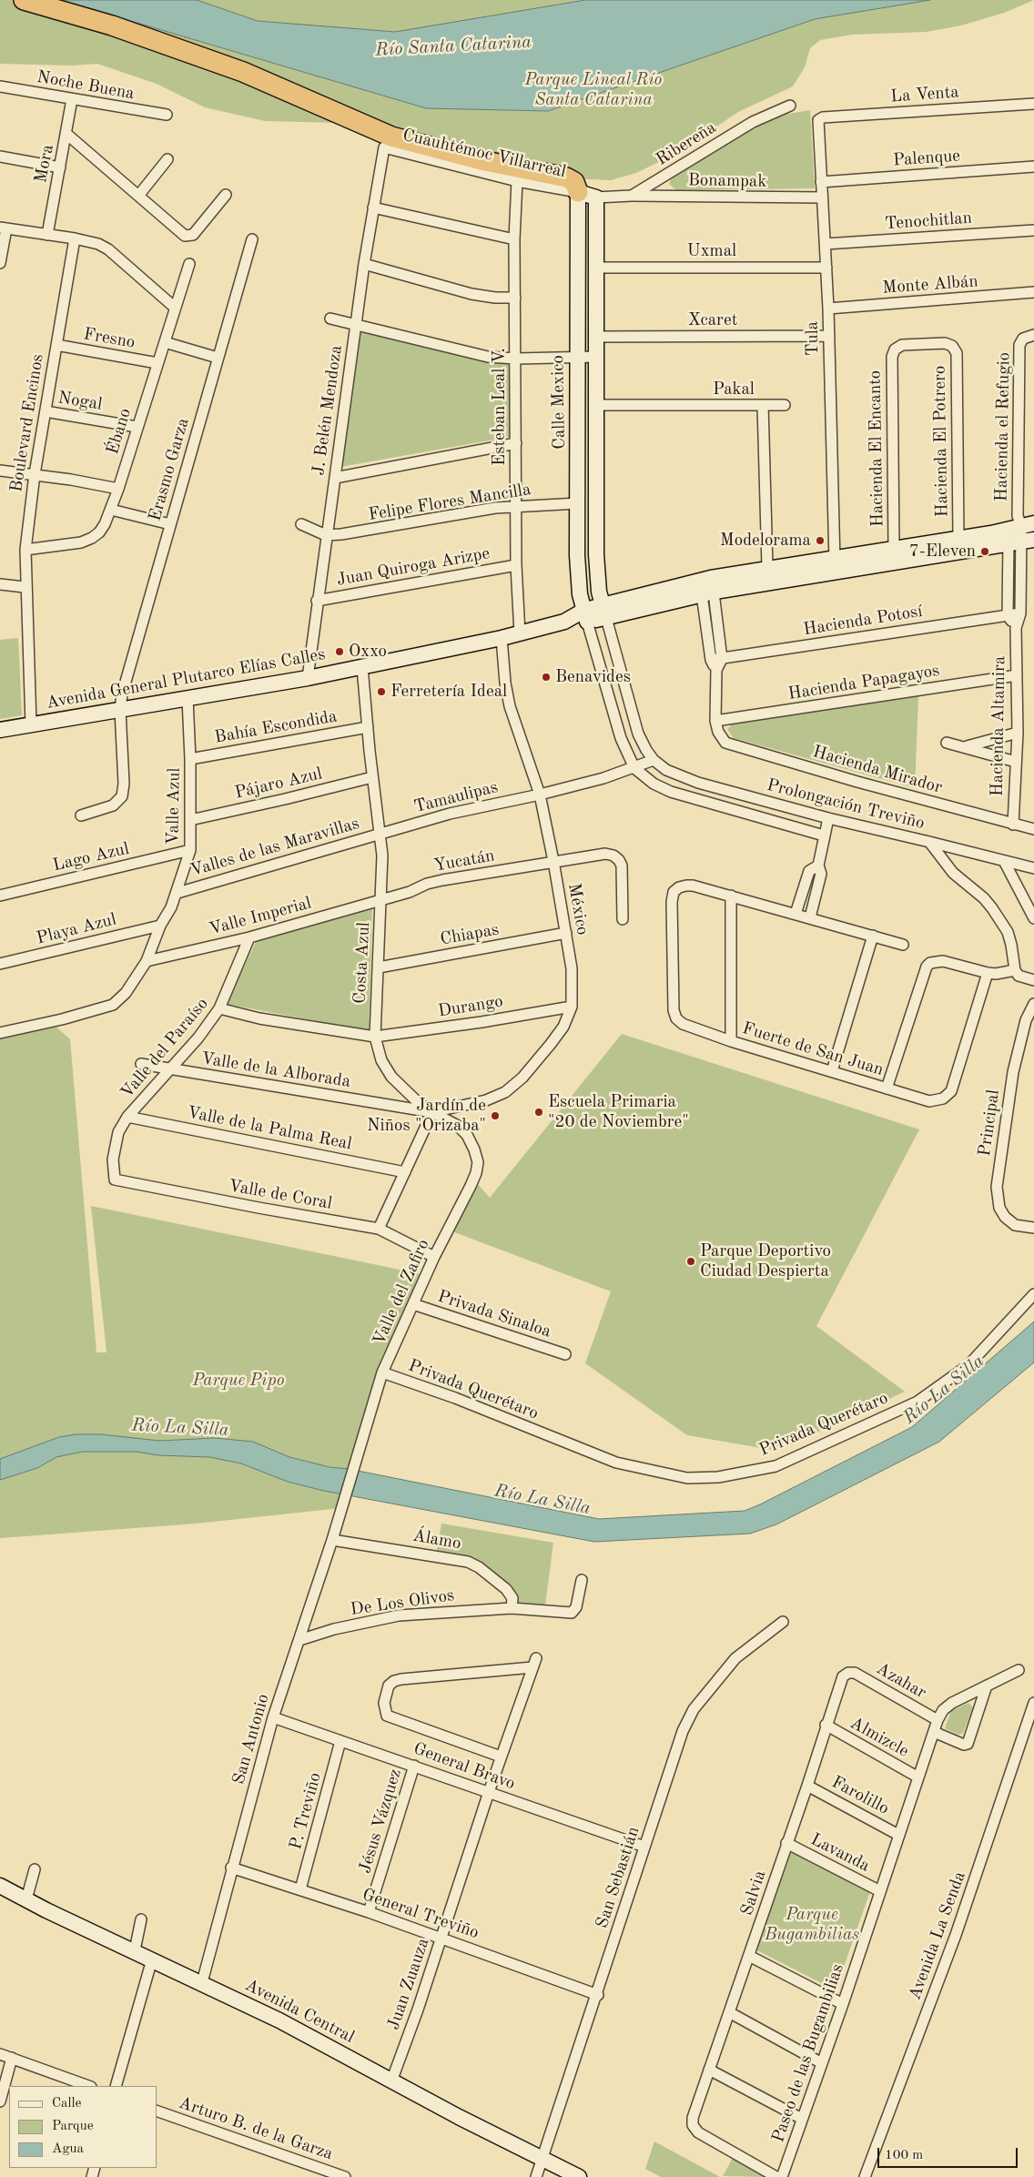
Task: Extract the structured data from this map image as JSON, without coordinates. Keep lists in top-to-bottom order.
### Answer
{
  "streets": {
    "street": [
      "Noche Buena",
      "La Venta",
      "Ribereña",
      "Cuauhtémoc Villarreal",
      "Palenque",
      "Mora",
      "Bonampak",
      "Tenochitlan",
      "Uxmal",
      "Monte Albán",
      "Xcaret",
      "Fresno",
      "Tula",
      "Pakal",
      "Nogal",
      "Calle Mexico",
      "Esteban Leal V.",
      "J. Belén Mendoza",
      "Boulevard Encinos",
      "Hacienda el Refugio",
      "Ébano",
      "Hacienda El Potrero",
      "Hacienda El Encanto",
      "Erasmo Garza",
      "Felipe Flores Mancilla",
      "Juan Quiroga Arizpe",
      "Hacienda Potosí",
      "Avenida General Plutarco Elías Calles",
      "Hacienda Papagayos",
      "Hacienda Altamira",
      "Bahía Escondida",
      "Hacienda Mirador",
      "Pájaro Azul",
      "Tamaulipas",
      "Prolongación Treviño",
      "Valle Azul",
      "Valles de las Maravillas",
      "Lago Azul",
      "Yucatán",
      "México",
      "Valle Imperial",
      "Playa Azul",
      "Chiapas",
      "Costa Azul",
      "Durango",
      "Valle del Paraíso",
      "Fuerte de San Juan",
      "Valle de la Alborada",
      "Principal",
      "Valle de la Palma Real",
      "Valle de Coral",
      "Valle del Zafiro",
      "Privada Sinaloa",
      "Privada Querétaro",
      "Álamo",
      "De Los Olivos",
      "Azahar",
      "Almizcle",
      "San Antonio",
      "General Bravo",
      "Farolillo",
      "P. Treviño",
      "Jésus Vázquez",
      "Lavanda",
      "San Sebastián",
      "Salvia",
      "General Treviño",
      "Avenida La Senda",
      "Juan Zuauza",
      "Avenida Central",
      "Paseo de las Bugambilias",
      "Arturo B. de la Garza"
    ]
  },
  "crossings": [
    ["Noche Buena", "Mora"],
    ["La Venta", "Tula"],
    ["Ribereña", "Bonampak"],
    ["Cuauhtémoc Villarreal", "Calle Mexico"],
    ["Cuauhtémoc Villarreal", "Esteban Leal V."],
    ["Cuauhtémoc Villarreal", "J. Belén Mendoza"],
    ["Palenque", "Tula"],
    ["Bonampak", "Tula"],
    ["Tenochitlan", "Tula"],
    ["Uxmal", "Tula"],
    ["Monte Albán", "Tula"],
    ["Xcaret", "Tula"],
    ["Fresno", "Boulevard Encinos"],
    ["Fresno", "Ébano"],
    ["Tula", "Avenida General Plutarco Elías Calles"],
    ["Pakal", "Avenida General Plutarco Elías Calles"],
    ["Nogal", "Boulevard Encinos"],
    ["Nogal", "Ébano"],
    ["Calle Mexico", "Felipe Flores Mancilla"],
    ["Calle Mexico", "Avenida General Plutarco Elías Calles"],
    ["Calle Mexico", "Prolongación Treviño"],
    ["Esteban Leal V.", "Felipe Flores Mancilla"],
    ["Esteban Leal V.", "Juan Quiroga Arizpe"],
    ["Esteban Leal V.", "Avenida General Plutarco Elías Calles"],
    ["J. Belén Mendoza", "Felipe Flores Mancilla"],
    ["J. Belén Mendoza", "Juan Quiroga Arizpe"],
    ["J. Belén Mendoza", "Avenida General Plutarco Elías Calles"],
    ["Boulevard Encinos", "Ébano"],
    ["Boulevard Encinos", "Avenida General Plutarco Elías Calles"],
    ["Hacienda el Refugio", "Avenida General Plutarco Elías Calles"],
    ["Hacienda el Refugio", "Hacienda Altamira"],
    ["Hacienda El Potrero", "Hacienda El Encanto"],
    ["Hacienda El Potrero", "Avenida General Plutarco Elías Calles"],
    ["Hacienda El Encanto", "Avenida General Plutarco Elías Calles"],
    ["Erasmo Garza", "Avenida General Plutarco Elías Calles"],
    ["Hacienda Potosí", "Hacienda Altamira"],
    ["Avenida General Plutarco Elías Calles", "Hacienda Altamira"],
    ["Avenida General Plutarco Elías Calles", "Prolongación Treviño"],
    ["Avenida General Plutarco Elías Calles", "Valle Azul"],
    ["Avenida General Plutarco Elías Calles", "México"],
    ["Avenida General Plutarco Elías Calles", "Costa Azul"],
    ["Hacienda Papagayos", "Hacienda Altamira"],
    ["Hacienda Papagayos", "Hacienda Mirador"],
    ["Hacienda Altamira", "Hacienda Mirador"],
    ["Bahía Escondida", "Valle Azul"],
    ["Bahía Escondida", "Costa Azul"],
    ["Pájaro Azul", "Valle Azul"],
    ["Pájaro Azul", "Costa Azul"],
    ["Tamaulipas", "Valles de las Maravillas"],
    ["Tamaulipas", "México"],
    ["Tamaulipas", "Costa Azul"],
    ["Valle Azul", "Valles de las Maravillas"],
    ["Valle Azul", "Lago Azul"],
    ["Valle Azul", "Valle Imperial"],
    ["Valle Azul", "Playa Azul"],
    ["Valles de las Maravillas", "Costa Azul"],
    ["Yucatán", "México"],
    ["Yucatán", "Valle Imperial"],
    ["Yucatán", "Costa Azul"],
    ["México", "Chiapas"],
    ["México", "Costa Azul"],
    ["México", "Durango"],
    ["México", "Valle de la Alborada"],
    ["México", "Valle del Zafiro"],
    ["Valle Imperial", "Costa Azul"],
    ["Valle Imperial", "Valle del Paraíso"],
    ["Chiapas", "Costa Azul"],
    ["Costa Azul", "Durango"],
    ["Costa Azul", "Valle de la Alborada"],
    ["Costa Azul", "Valle del Zafiro"],
    ["Durango", "Valle del Paraíso"],
    ["Valle del Paraíso", "Valle de la Alborada"],
    ["Valle del Paraíso", "Valle de la Palma Real"],
    ["Valle del Paraíso", "Valle de Coral"],
    ["Valle de la Alborada", "Valle del Zafiro"],
    ["Valle de Coral", "Valle del Zafiro"],
    ["Valle del Zafiro", "Privada Sinaloa"],
    ["Valle del Zafiro", "Privada Querétaro"],
    ["Valle del Zafiro", "San Antonio"],
    ["Álamo", "De Los Olivos"],
    ["Álamo", "San Antonio"],
    ["De Los Olivos", "San Antonio"],
    ["Azahar", "Salvia"],
    ["Azahar", "Paseo de las Bugambilias"],
    ["Almizcle", "Salvia"],
    ["Almizcle", "Paseo de las Bugambilias"],
    ["San Antonio", "General Bravo"],
    ["San Antonio", "General Treviño"],
    ["San Antonio", "Avenida Central"],
    ["General Bravo", "P. Treviño"],
    ["General Bravo", "Jésus Vázquez"],
    ["General Bravo", "San Sebastián"],
    ["General Bravo", "Juan Zuauza"],
    ["Farolillo", "Salvia"],
    ["Farolillo", "Paseo de las Bugambilias"],
    ["P. Treviño", "General Treviño"],
    ["Jésus Vázquez", "General Treviño"],
    ["Lavanda", "Salvia"],
    ["Lavanda", "Paseo de las Bugambilias"],
    ["San Sebastián", "General Treviño"],
    ["San Sebastián", "Avenida Central"],
    ["General Treviño", "Juan Zuauza"],
    ["Juan Zuauza", "Avenida Central"]
  ],
  "water": ["Río Santa Catarina", "Río La Silla"],
  "parks": ["Parque Lineal Río Santa Catarina", "Parque Pipo", "Parque Bugambilias"],
  "places": [
    "Modelorama",
    "7-Eleven",
    "Oxxo",
    "Benavides",
    "Ferretería Ideal",
    "Escuela Primaria \"20 de Noviembre\"",
    "Jardín de Niños \"Orizaba\"",
    "Parque Deportivo Ciudad Despierta"
  ],
  "legend": ["Calle", "Parque", "Agua"],
  "scale_bar": "100 m"
}
